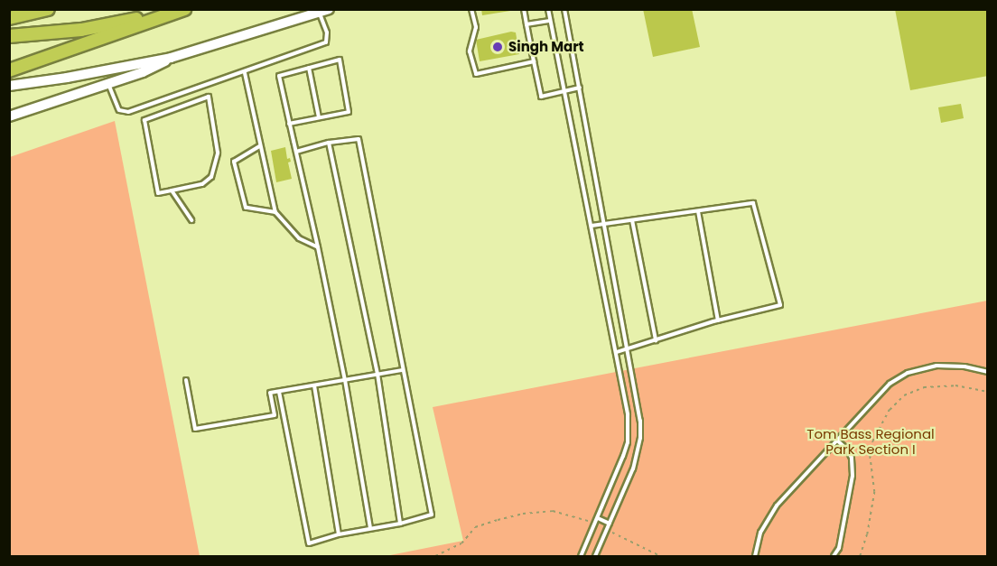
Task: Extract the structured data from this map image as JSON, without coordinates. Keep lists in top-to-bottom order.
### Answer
{
  "parks": ["Tom Bass Regional Park Section I"],
  "places": ["Singh Mart"]
}
